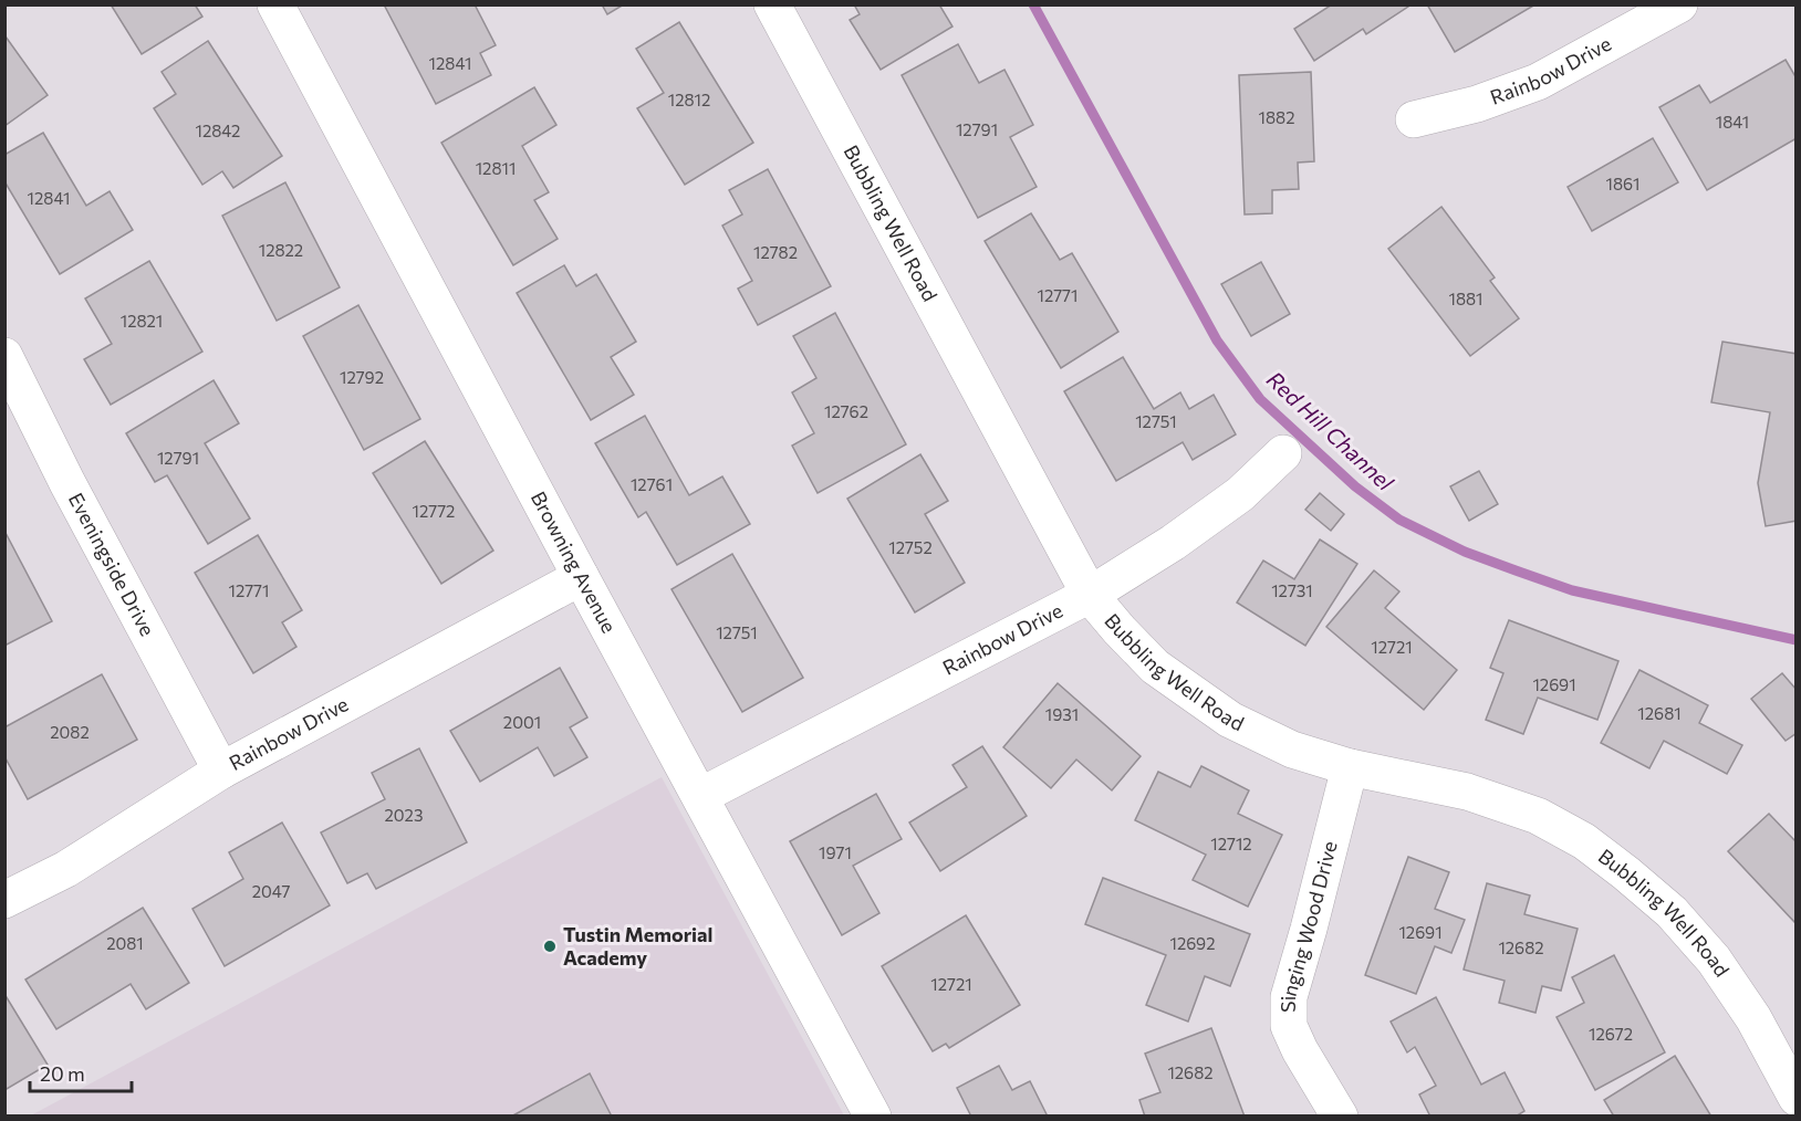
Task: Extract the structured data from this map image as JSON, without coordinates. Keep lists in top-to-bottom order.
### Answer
{
  "streets": {
    "street": [
      "Rainbow Drive",
      "Bubbling Well Road",
      "Browning Avenue",
      "Eveningside Drive",
      "Singing Wood Drive"
    ]
  },
  "crossings": [
    ["Rainbow Drive", "Bubbling Well Road"],
    ["Rainbow Drive", "Browning Avenue"],
    ["Rainbow Drive", "Eveningside Drive"],
    ["Bubbling Well Road", "Singing Wood Drive"]
  ],
  "water": ["Red Hill Channel"],
  "places": ["Tustin Memorial Academy"],
  "house_numbers": [
    "12841",
    "12812",
    "1882",
    "1841",
    "12791",
    "12842",
    "12811",
    "1861",
    "12841",
    "12822",
    "12782",
    "12771",
    "1881",
    "12821",
    "12792",
    "12762",
    "12751",
    "12791",
    "12761",
    "12772",
    "12752",
    "12771",
    "12731",
    "12751",
    "12721",
    "12691",
    "12681",
    "1931",
    "2001",
    "2082",
    "2023",
    "12712",
    "1971",
    "2047",
    "12691",
    "2081",
    "12692",
    "12682",
    "12721",
    "12672",
    "12682"
  ],
  "scale_bar": "20 m"
}
